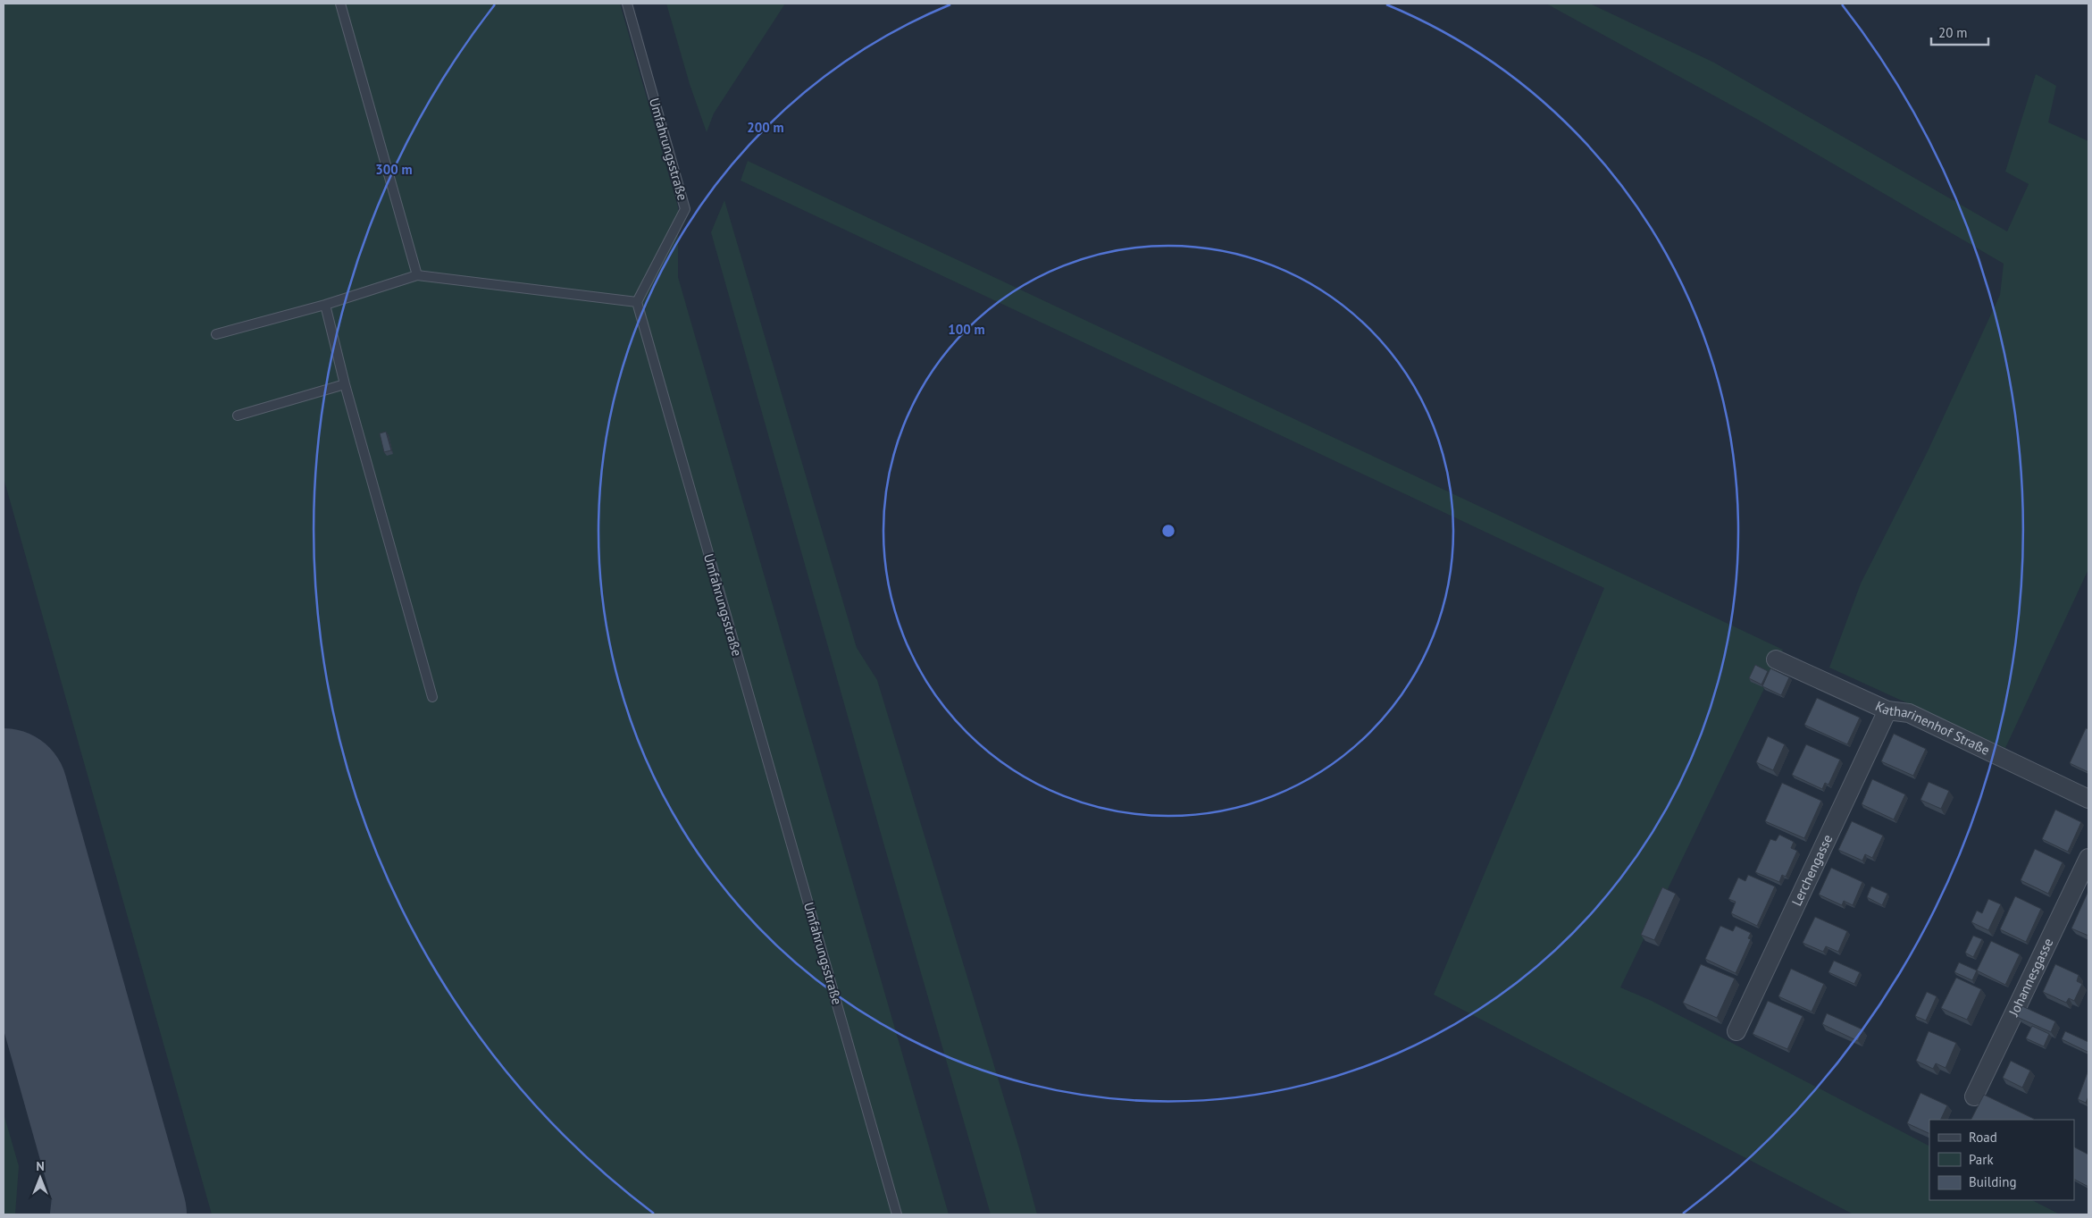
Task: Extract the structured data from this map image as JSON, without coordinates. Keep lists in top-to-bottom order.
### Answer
{
  "streets": {
    "street": ["Katharinenhof Straße", "Lerchengasse", "Johannesgasse"],
    "lane": ["Umfahrungsstraße"]
  },
  "crossings": [
    ["Katharinenhof Straße", "Lerchengasse"]
  ],
  "legend": ["Road", "Park", "Building"],
  "scale_bar": "20 m",
  "north": "top",
  "rings": ["200 m", "300 m", "100 m"]
}
